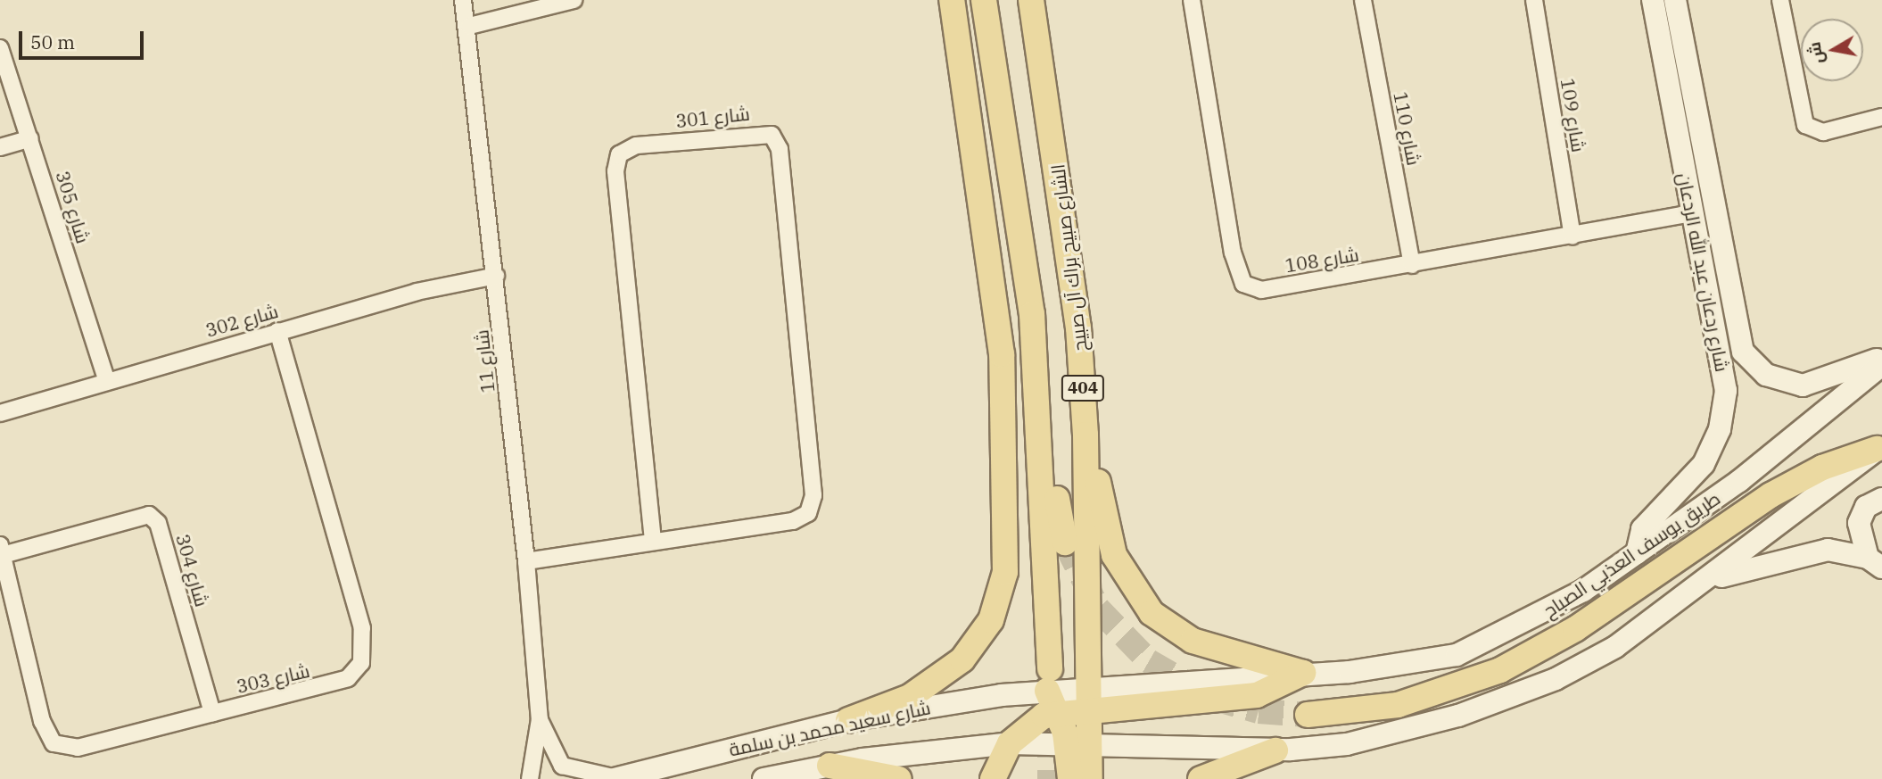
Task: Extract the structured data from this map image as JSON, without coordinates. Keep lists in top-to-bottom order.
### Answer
{
  "streets": {
    "main road": ["الشارع صبيح براك آل صبيح", "404"],
    "street": [
      "شارع 109",
      "شارع 301",
      "شارع 110",
      "شارع 305",
      "شارع 108",
      "شارع ردعان عبد الله الردعان",
      "شارع 302",
      "شارع 11",
      "طريق يوسف العذبي الصباح",
      "شارع 304",
      "شارع 303",
      "شارع سعيد محمد بن سلمة"
    ]
  },
  "crossings": [
    ["شارع 109", "شارع 108"],
    ["شارع 301", "شارع 11"],
    ["شارع 110", "شارع 108"],
    ["شارع 305", "شارع 302"],
    ["الشارع صبيح براك آل صبيح", "شارع سعيد محمد بن سلمة"],
    ["شارع 108", "شارع ردعان عبد الله الردعان"],
    ["شارع ردعان عبد الله الردعان", "طريق يوسف العذبي الصباح"],
    ["شارع 302", "شارع 11"],
    ["شارع 302", "شارع 303"],
    ["شارع 11", "شارع سعيد محمد بن سلمة"],
    ["404", "شارع سعيد محمد بن سلمة"],
    ["شارع 304", "شارع 303"]
  ],
  "scale_bar": "50 m",
  "north": "left"
}
